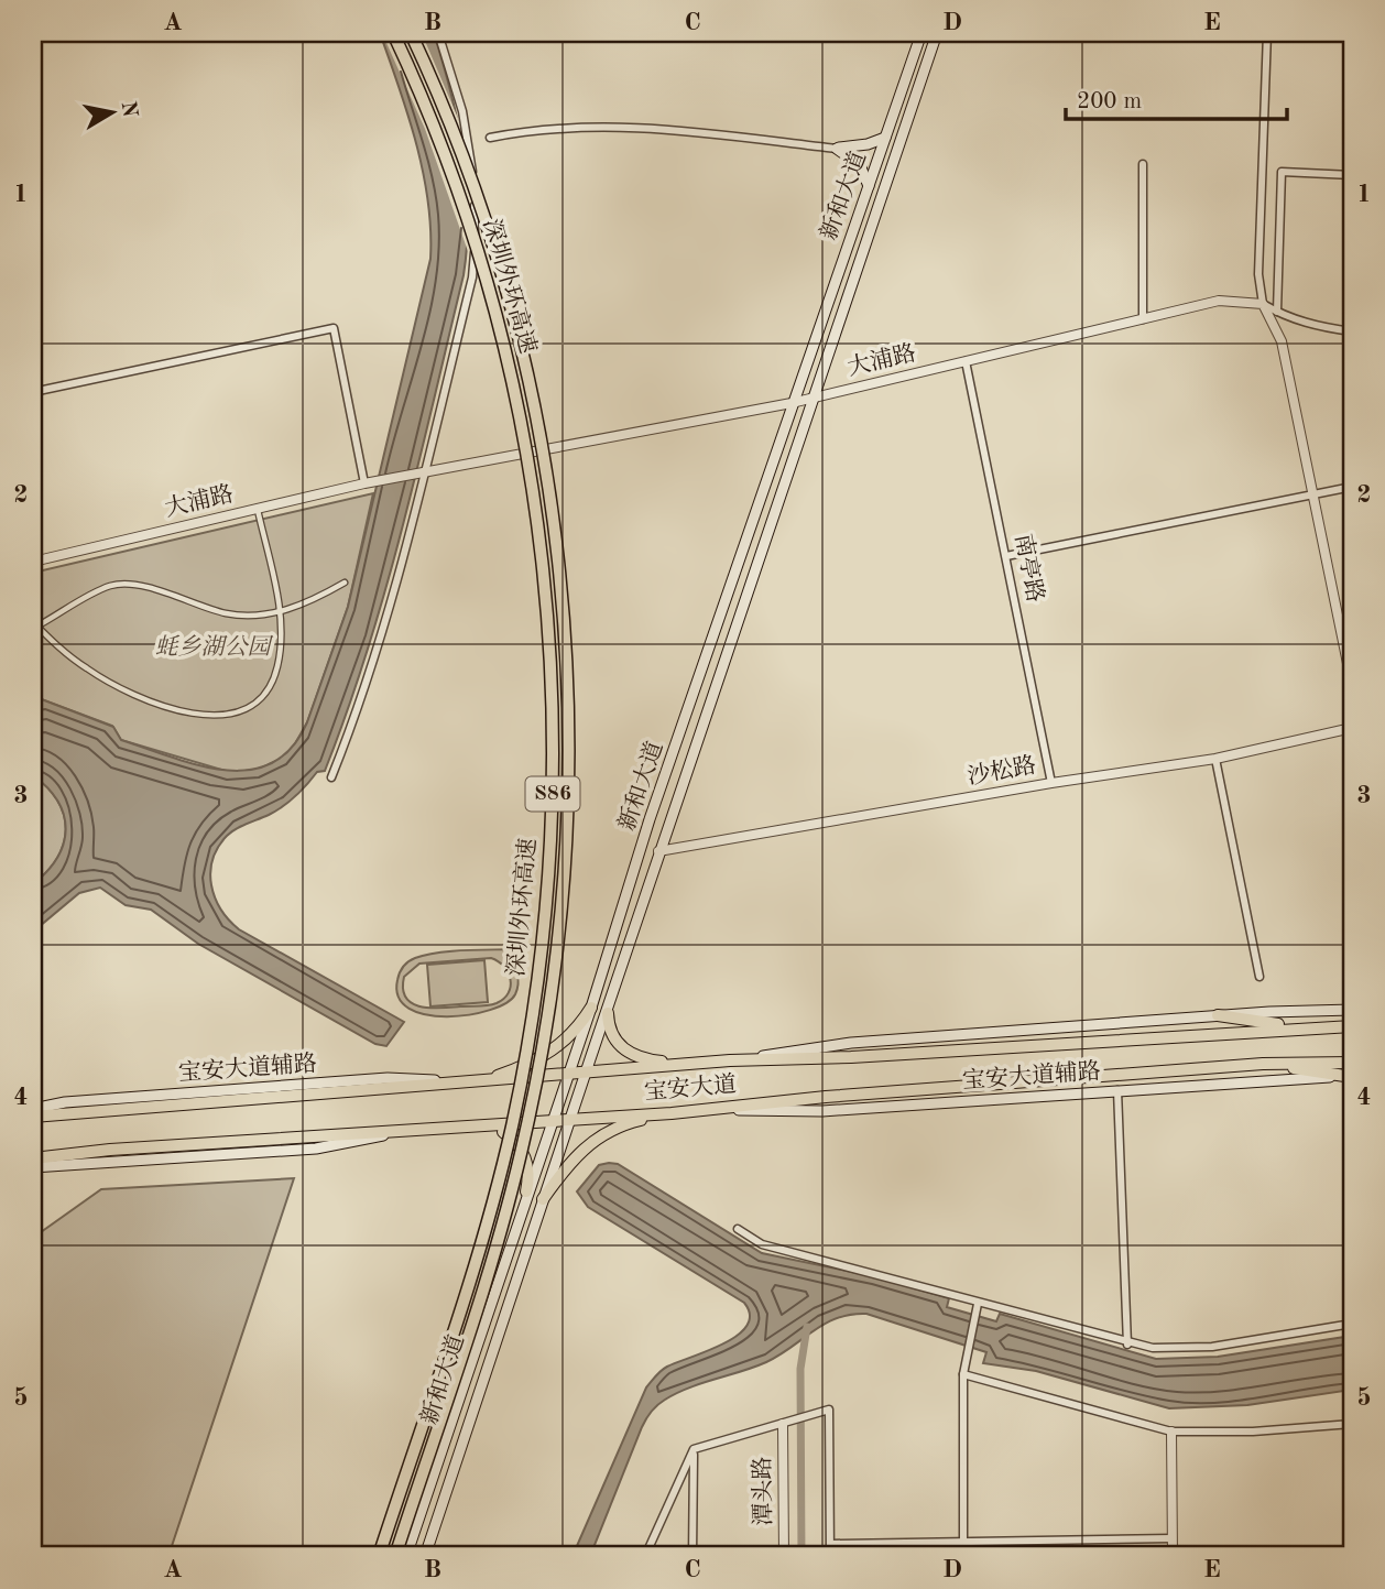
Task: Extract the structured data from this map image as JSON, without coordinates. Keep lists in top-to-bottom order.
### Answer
{
  "streets": {
    "highway": ["深圳外环高速", "S86"],
    "main road": ["新和大道", "宝安大道辅路", "宝安大道"],
    "street": [
      "大浦路",
      "南亭路",
      "沙松路",
      "潭头路"
    ]
  },
  "crossings": [
    ["新和大道", "大浦路"],
    ["新和大道", "沙松路"],
    ["新和大道", "宝安大道"],
    ["大浦路", "南亭路"],
    ["南亭路", "沙松路"],
    ["宝安大道辅路", "宝安大道"]
  ],
  "parks": ["蚝乡湖公园"],
  "scale_bar": "200 m",
  "north": "right",
  "grid": {
    "columns": [
      "A",
      "B",
      "C",
      "D",
      "E"
    ],
    "rows": [
      "1",
      "2",
      "3",
      "4",
      "5"
    ]
  }
}
